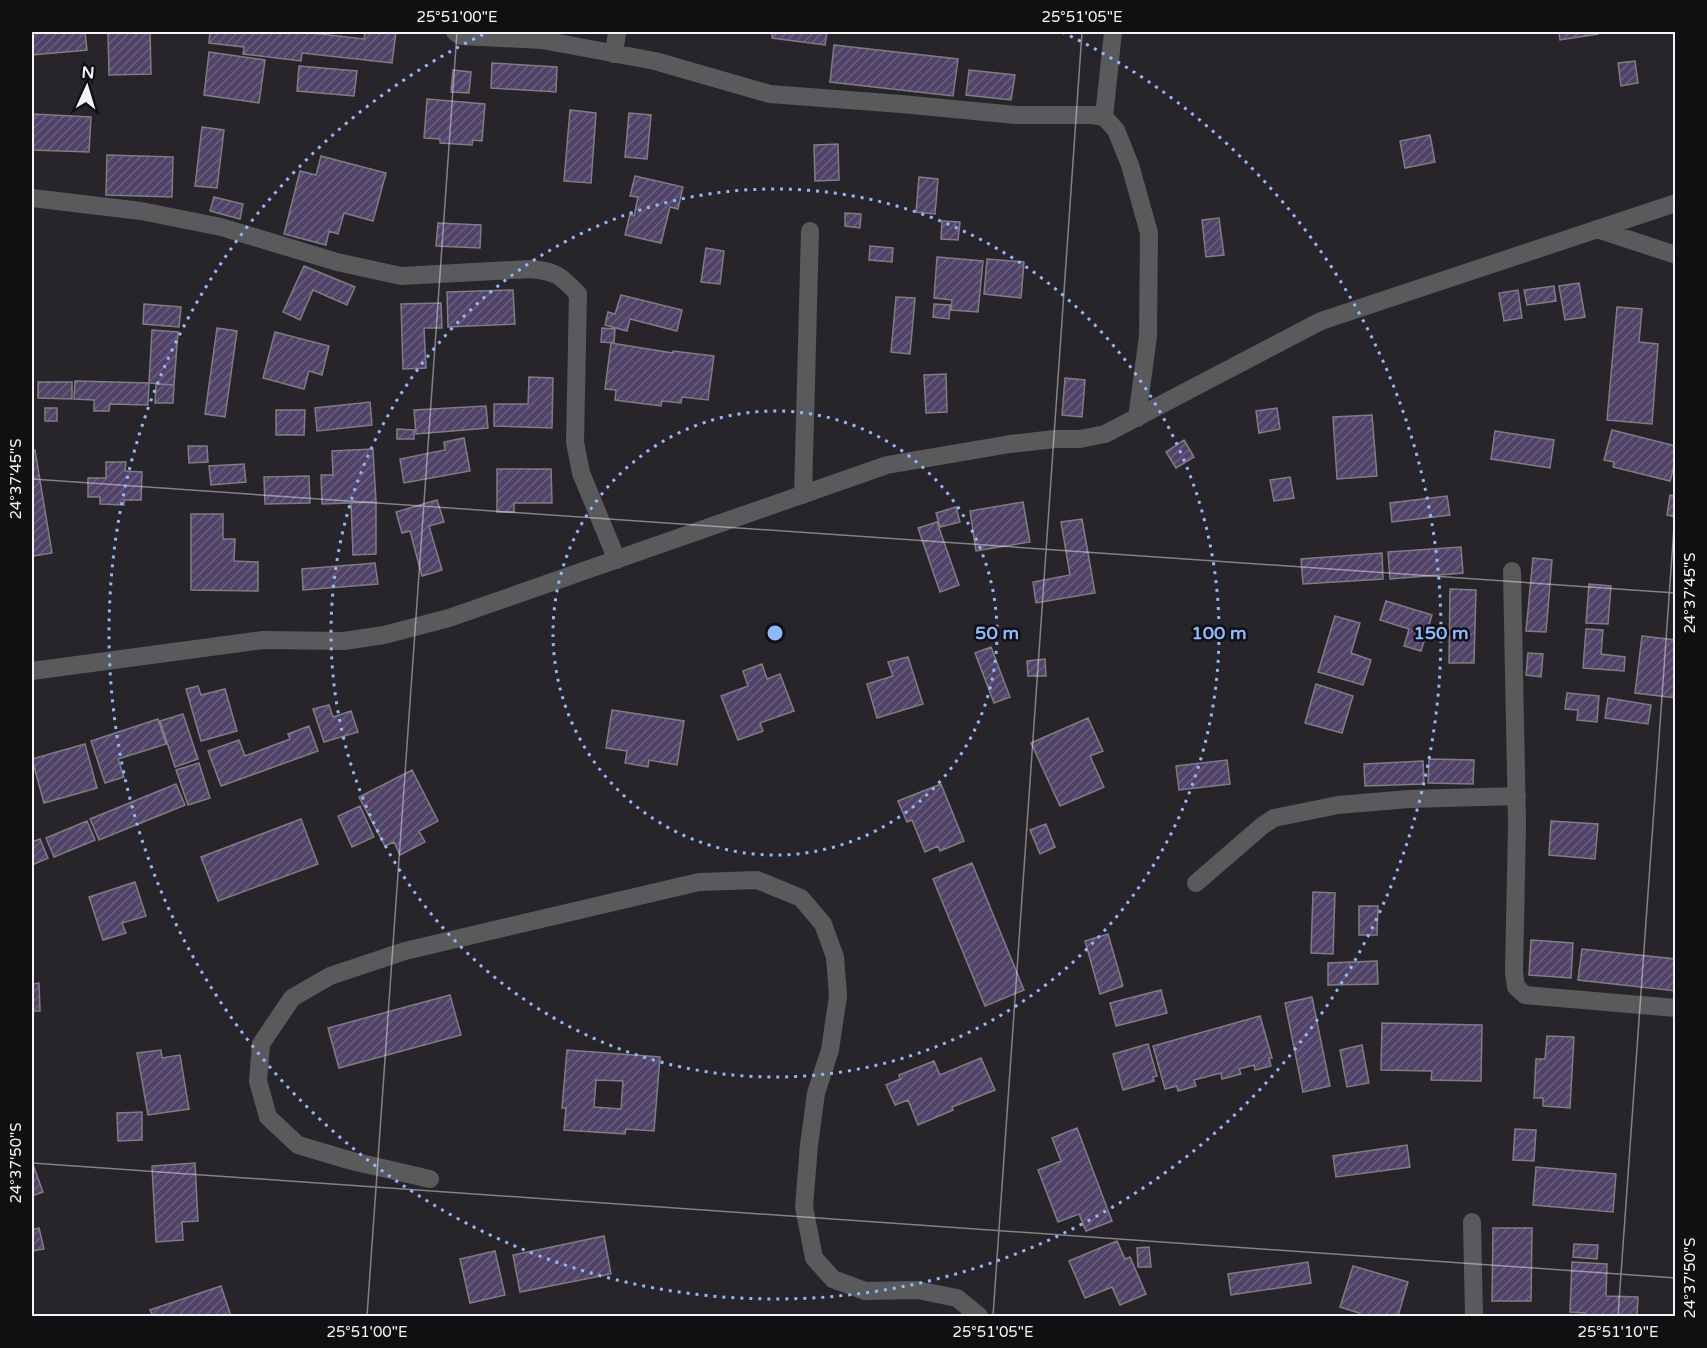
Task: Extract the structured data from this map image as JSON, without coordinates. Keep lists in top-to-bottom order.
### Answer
{
  "north": "top",
  "coordinates": [
    "25°51'00\"E",
    "25°51'05\"E",
    "24°37'45\"S",
    "24°37'50\"S",
    "25°51'10\"E"
  ],
  "rings": ["50 m", "100 m", "150 m"]
}
